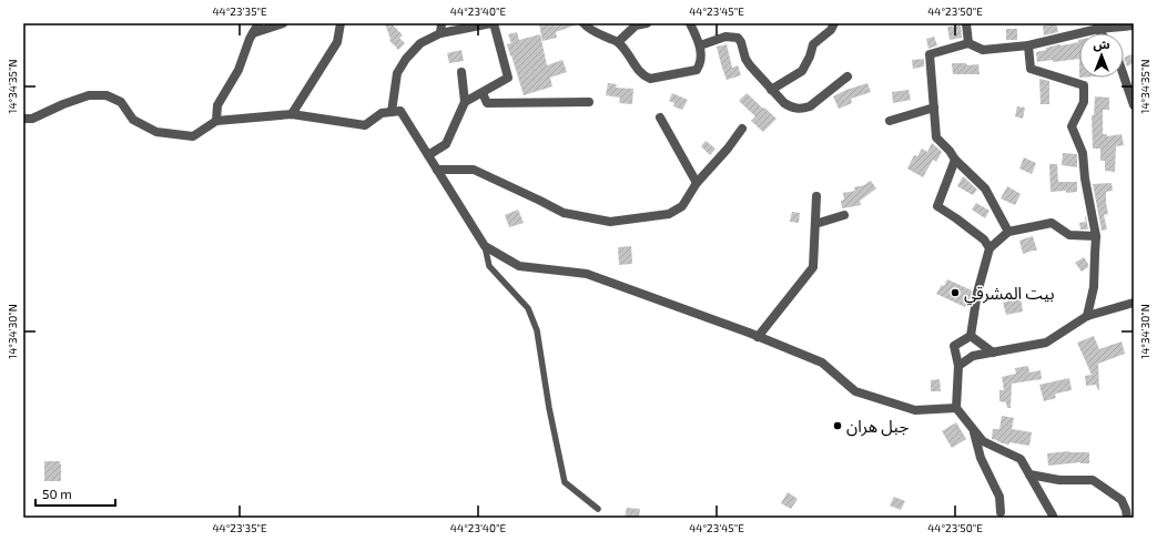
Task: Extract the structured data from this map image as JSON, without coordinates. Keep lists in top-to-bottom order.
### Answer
{
  "places": ["بيت المشرقي", "جبل هران"],
  "scale_bar": "50 m",
  "north": "top",
  "coordinates": [
    "44°23'35\"E",
    "44°23'40\"E",
    "44°23'45\"E",
    "44°23'50\"E",
    "14°34'35\"N",
    "14°34'30\"N"
  ]
}
